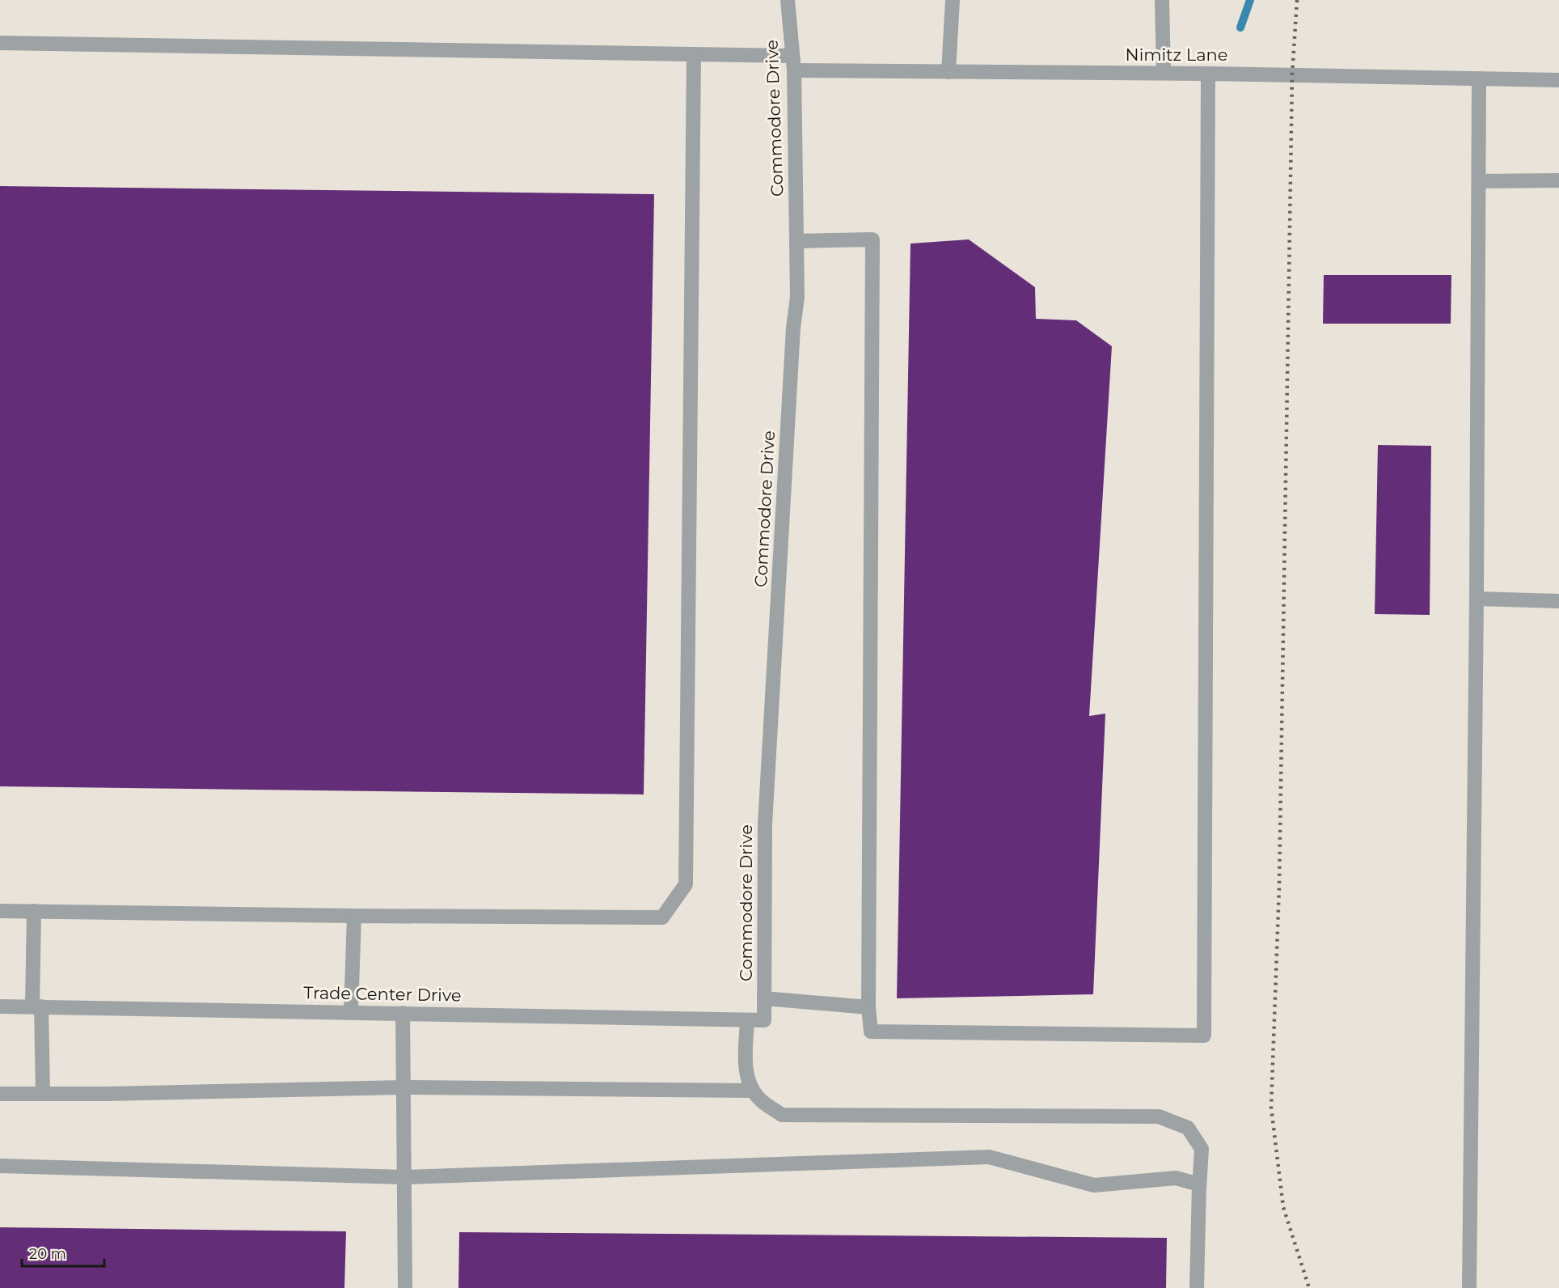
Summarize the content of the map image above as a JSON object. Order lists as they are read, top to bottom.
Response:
{
  "streets": {
    "street": ["Nimitz Lane", "Commodore Drive", "Trade Center Drive"]
  },
  "crossings": [
    ["Nimitz Lane", "Commodore Drive"],
    ["Commodore Drive", "Trade Center Drive"]
  ],
  "scale_bar": "20 m"
}
